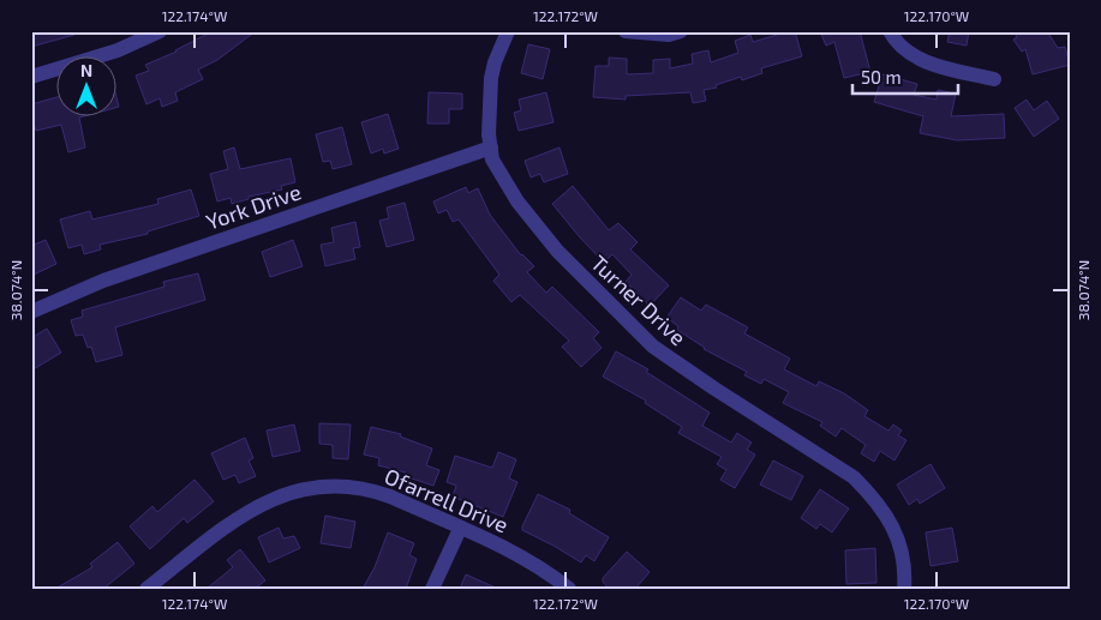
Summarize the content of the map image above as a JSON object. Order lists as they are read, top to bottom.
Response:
{
  "streets": {
    "street": ["York Drive", "Turner Drive", "Ofarrell Drive"]
  },
  "crossings": [
    ["York Drive", "Turner Drive"]
  ],
  "scale_bar": "50 m",
  "north": "top",
  "coordinates": [
    "122.174°W",
    "122.172°W",
    "122.170°W",
    "38.074°N"
  ]
}
